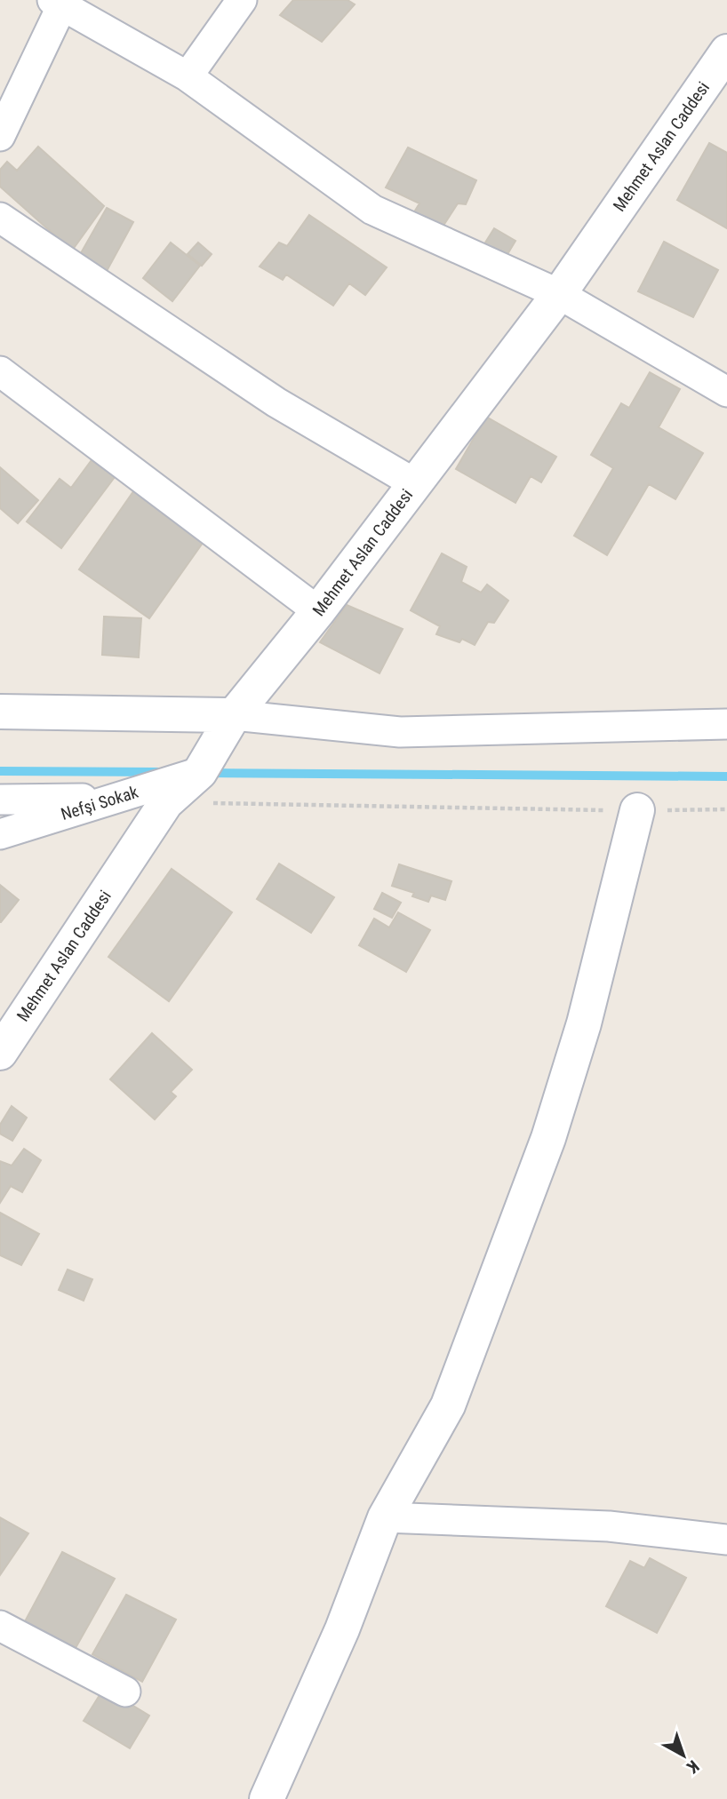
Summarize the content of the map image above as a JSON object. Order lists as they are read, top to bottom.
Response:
{
  "streets": {
    "street": ["Mehmet Aslan Caddesi", "Nefşi Sokak"]
  },
  "crossings": [
    ["Mehmet Aslan Caddesi", "Nefşi Sokak"]
  ],
  "north": "bottom right"
}
